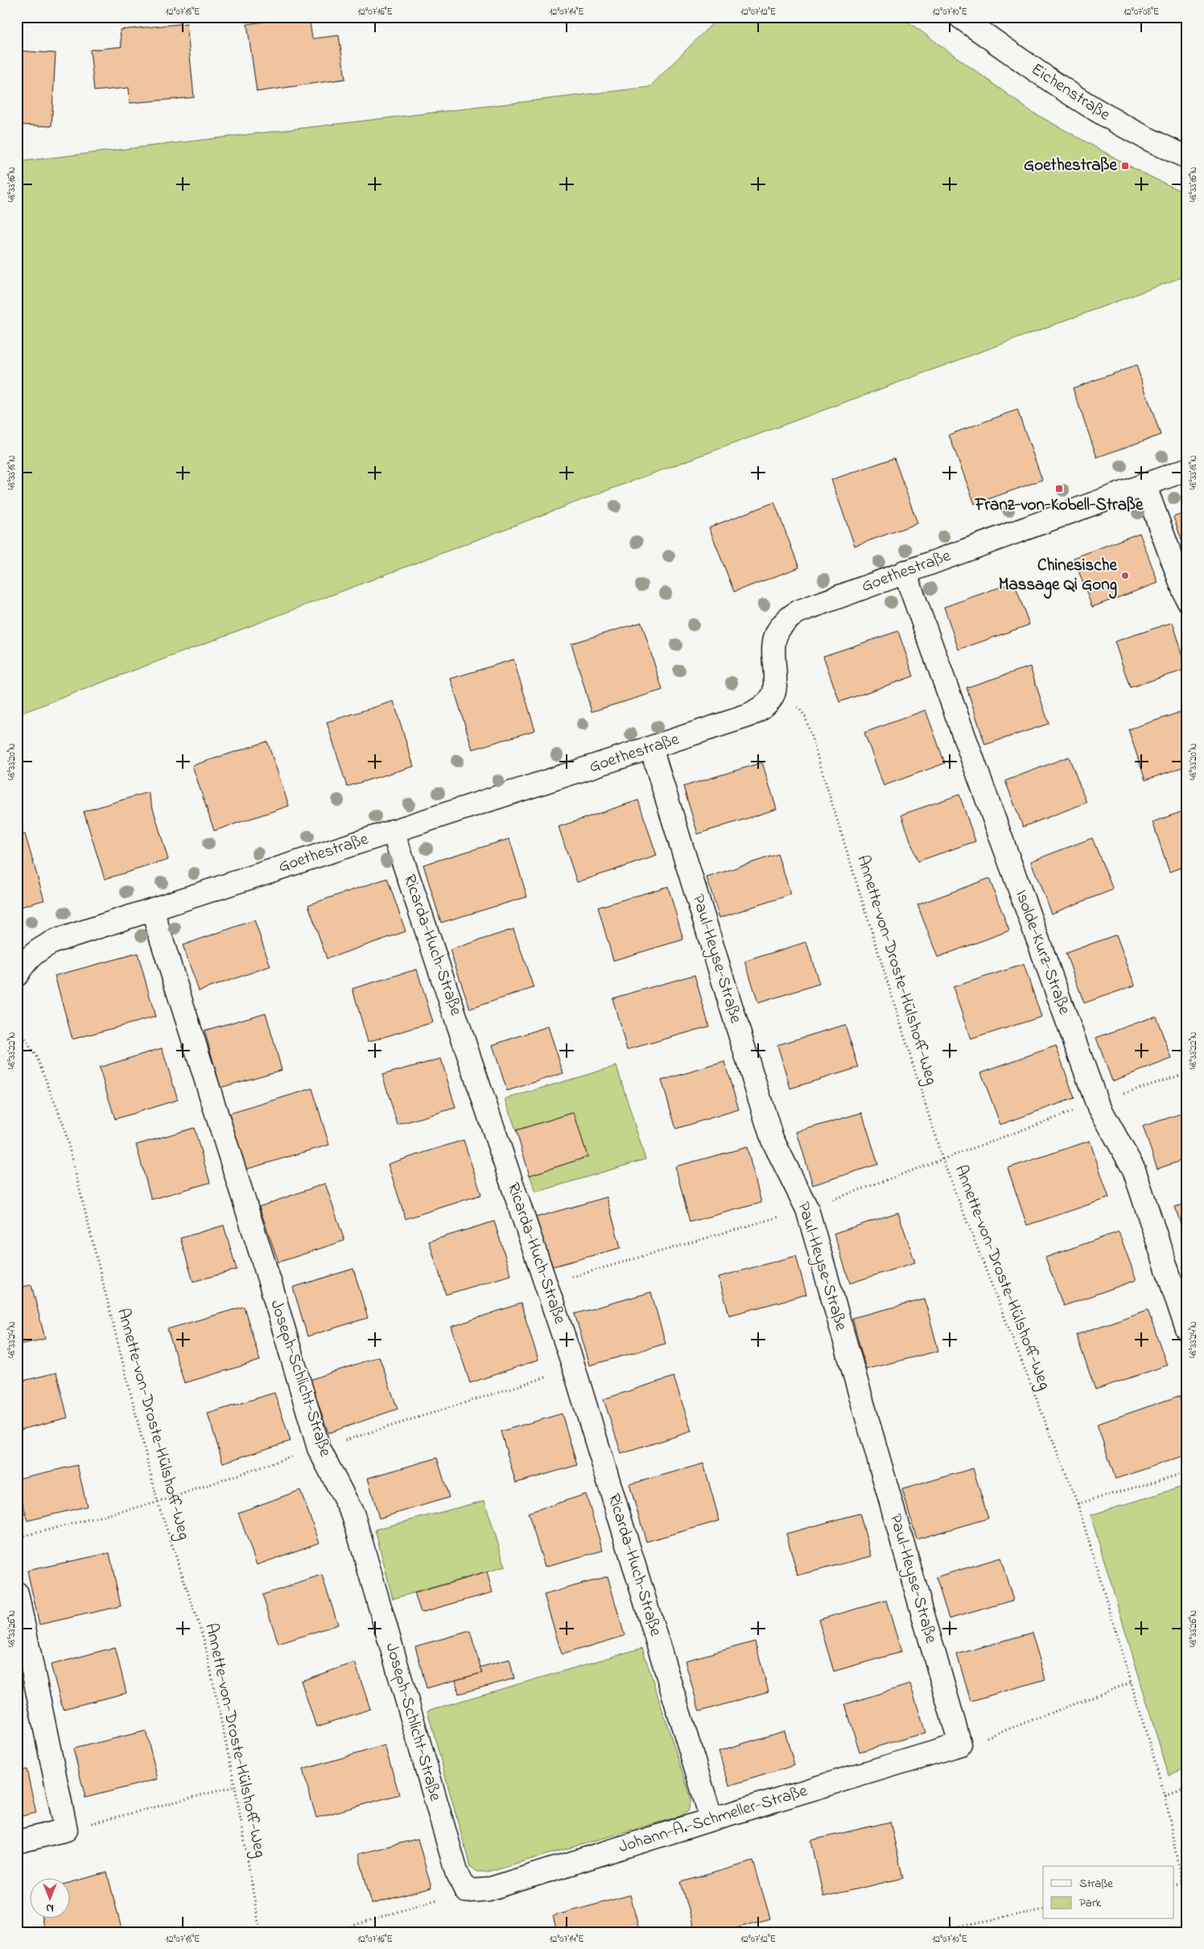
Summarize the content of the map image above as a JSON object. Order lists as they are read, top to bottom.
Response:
{
  "streets": {
    "street": [
      "Eichenstraße",
      "Goethestraße",
      "Ricarda-Huch-Straße",
      "Isolde-Kurz-Straße",
      "Paul-Heyse-Straße",
      "Joseph-Schlicht-Straße",
      "Johann-A.-Schmeller-Straße"
    ],
    "path": ["Annette-von-Droste-Hülshoff-Weg"]
  },
  "crossings": [
    ["Goethestraße", "Ricarda-Huch-Straße"],
    ["Goethestraße", "Isolde-Kurz-Straße"],
    ["Goethestraße", "Paul-Heyse-Straße"],
    ["Goethestraße", "Annette-von-Droste-Hülshoff-Weg"],
    ["Goethestraße", "Joseph-Schlicht-Straße"],
    ["Ricarda-Huch-Straße", "Johann-A.-Schmeller-Straße"],
    ["Paul-Heyse-Straße", "Johann-A.-Schmeller-Straße"],
    ["Joseph-Schlicht-Straße", "Johann-A.-Schmeller-Straße"]
  ],
  "places": {
    "transit": ["Goethestraße", "Franz-von-Kobell-Straße"],
    "other": ["Chinesische Massage Qi Gong"]
  },
  "legend": ["Straße", "Park"],
  "north": "bottom",
  "coordinates": [
    "12°07'18\"E",
    "12°07'16\"E",
    "12°07'14\"E",
    "12°07'12\"E",
    "12°07'10\"E",
    "12°07'08\"E",
    "48°33'16\"N",
    "48°33'18\"N",
    "48°33'20\"N",
    "48°33'22\"N",
    "48°33'24\"N",
    "48°33'26\"N"
  ]
}
